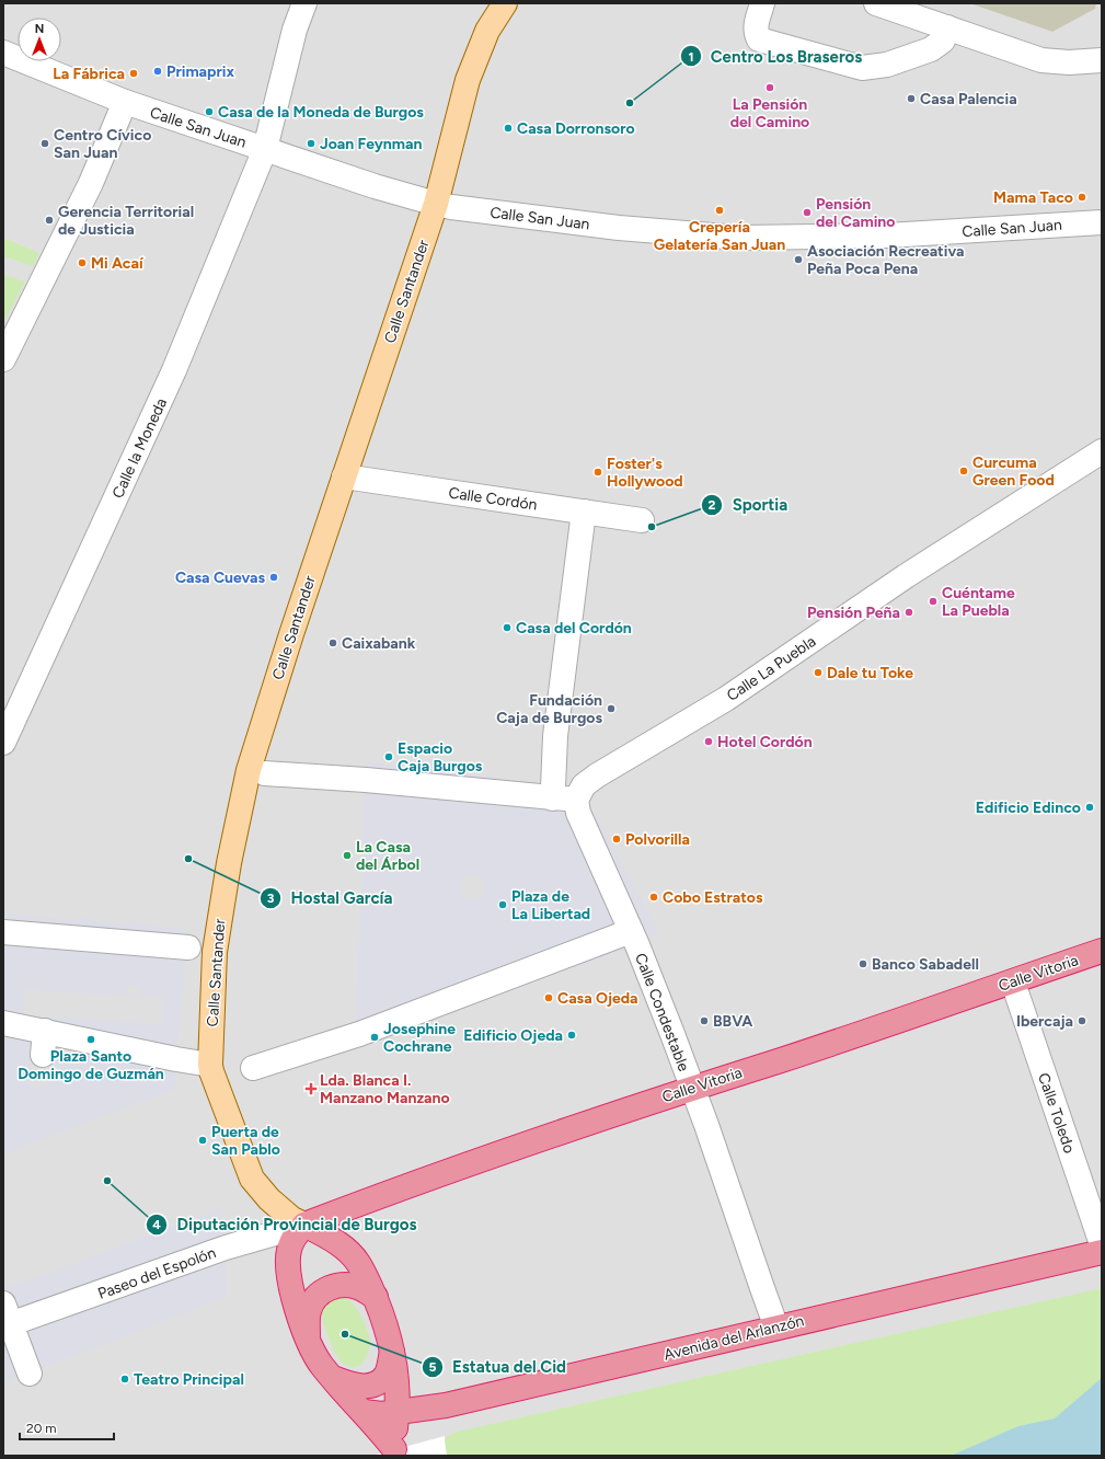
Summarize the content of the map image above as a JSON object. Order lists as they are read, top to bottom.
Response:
{
  "streets": {
    "highway": ["Calle Vitoria", "Avenida del Arlanzón"],
    "main road": ["Calle Santander"],
    "street": [
      "Calle San Juan",
      "Calle la Moneda",
      "Calle Cordón",
      "Calle La Puebla",
      "Calle Condestable",
      "Calle Toledo",
      "Paseo del Espolón"
    ]
  },
  "crossings": [
    ["Calle San Juan", "Calle Santander"],
    ["Calle San Juan", "Calle la Moneda"],
    ["Calle Santander", "Calle Cordón"],
    ["Calle Santander", "Calle Vitoria"],
    ["Calle Santander", "Paseo del Espolón"],
    ["Calle Cordón", "Calle Condestable"],
    ["Calle La Puebla", "Calle Condestable"],
    ["Calle Vitoria", "Calle Condestable"],
    ["Calle Vitoria", "Calle Toledo"],
    ["Calle Vitoria", "Paseo del Espolón"],
    ["Calle Condestable", "Avenida del Arlanzón"]
  ],
  "places": {
    "other": [
      "Primaprix",
      "La Fábrica",
      "La Pensión del Camino",
      "Casa Palencia",
      "Centro Los Braseros",
      "Casa de la Moneda de Burgos",
      "Casa Dorronsoro",
      "Centro Cívico San Juan",
      "Joan Feynman",
      "Mama Taco",
      "Crepería Gelatería San Juan",
      "Pensión del Camino",
      "Gerencia Territorial de Justicia",
      "Asociación Recreativa Peña Poca Pena",
      "Mi Acaí",
      "Curcuma Green Food",
      "Foster's Hollywood",
      "Sportia",
      "Casa Cuevas",
      "Cuéntame La Puebla",
      "Pensión Peña",
      "Casa del Cordón",
      "Caixabank",
      "Dale tu Toke",
      "Fundación Caja de Burgos",
      "Hotel Cordón",
      "Espacio Caja Burgos",
      "Edificio Edinco",
      "Polvorilla",
      "La Casa del Árbol",
      "Hostal García",
      "Cobo Estratos",
      "Plaza de La Libertad",
      "Banco Sabadell",
      "Casa Ojeda",
      "BBVA",
      "Ibercaja",
      "Edificio Ojeda",
      "Josephine Cochrane",
      "Plaza Santo Domingo de Guzmán",
      "Puerta de San Pablo",
      "Diputación Provincial de Burgos",
      "Estatua del Cid",
      "Teatro Principal"
    ],
    "health": ["Lda. Blanca I. Manzano Manzano"]
  },
  "scale_bar": "20 m",
  "north": "top"
}
